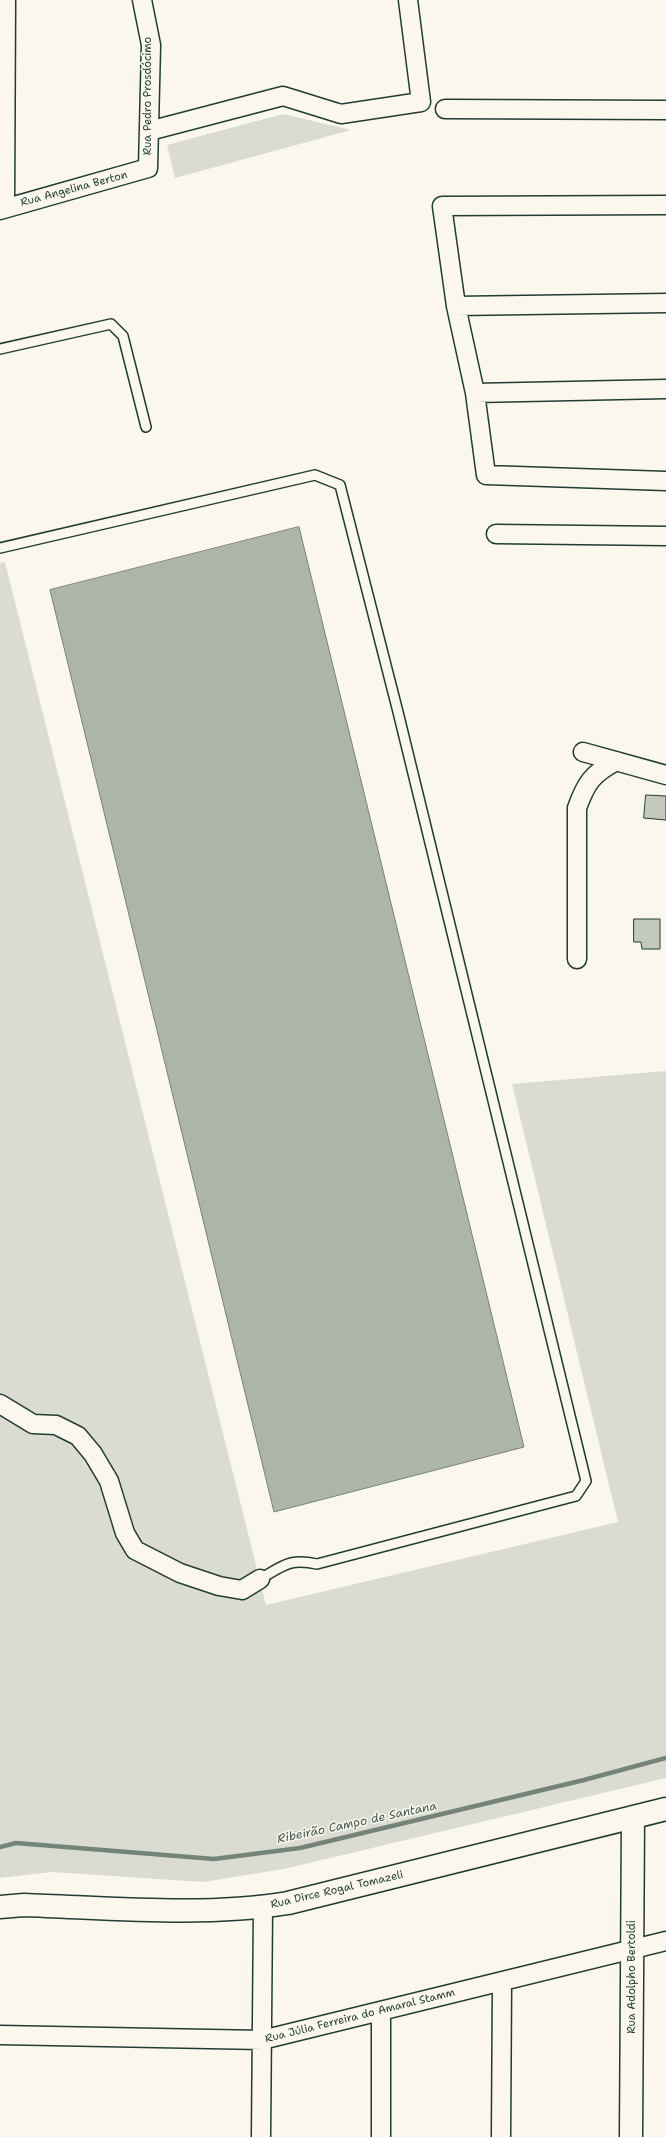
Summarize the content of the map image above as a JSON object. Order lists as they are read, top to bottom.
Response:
{
  "streets": {
    "street": [
      "Rua Pedro Prosdócimo",
      "Rua Angelina Berton",
      "Rua Dirce Rogal Tomazeli",
      "Rua Adolpho Bertoldi",
      "Rua Júlia Ferreira do Amaral Stamm"
    ]
  },
  "crossings": [
    ["Rua Pedro Prosdócimo", "Rua Angelina Berton"],
    ["Rua Dirce Rogal Tomazeli", "Rua Adolpho Bertoldi"],
    ["Rua Adolpho Bertoldi", "Rua Júlia Ferreira do Amaral Stamm"]
  ],
  "water": ["Ribeirão Campo de Santana"]
}
